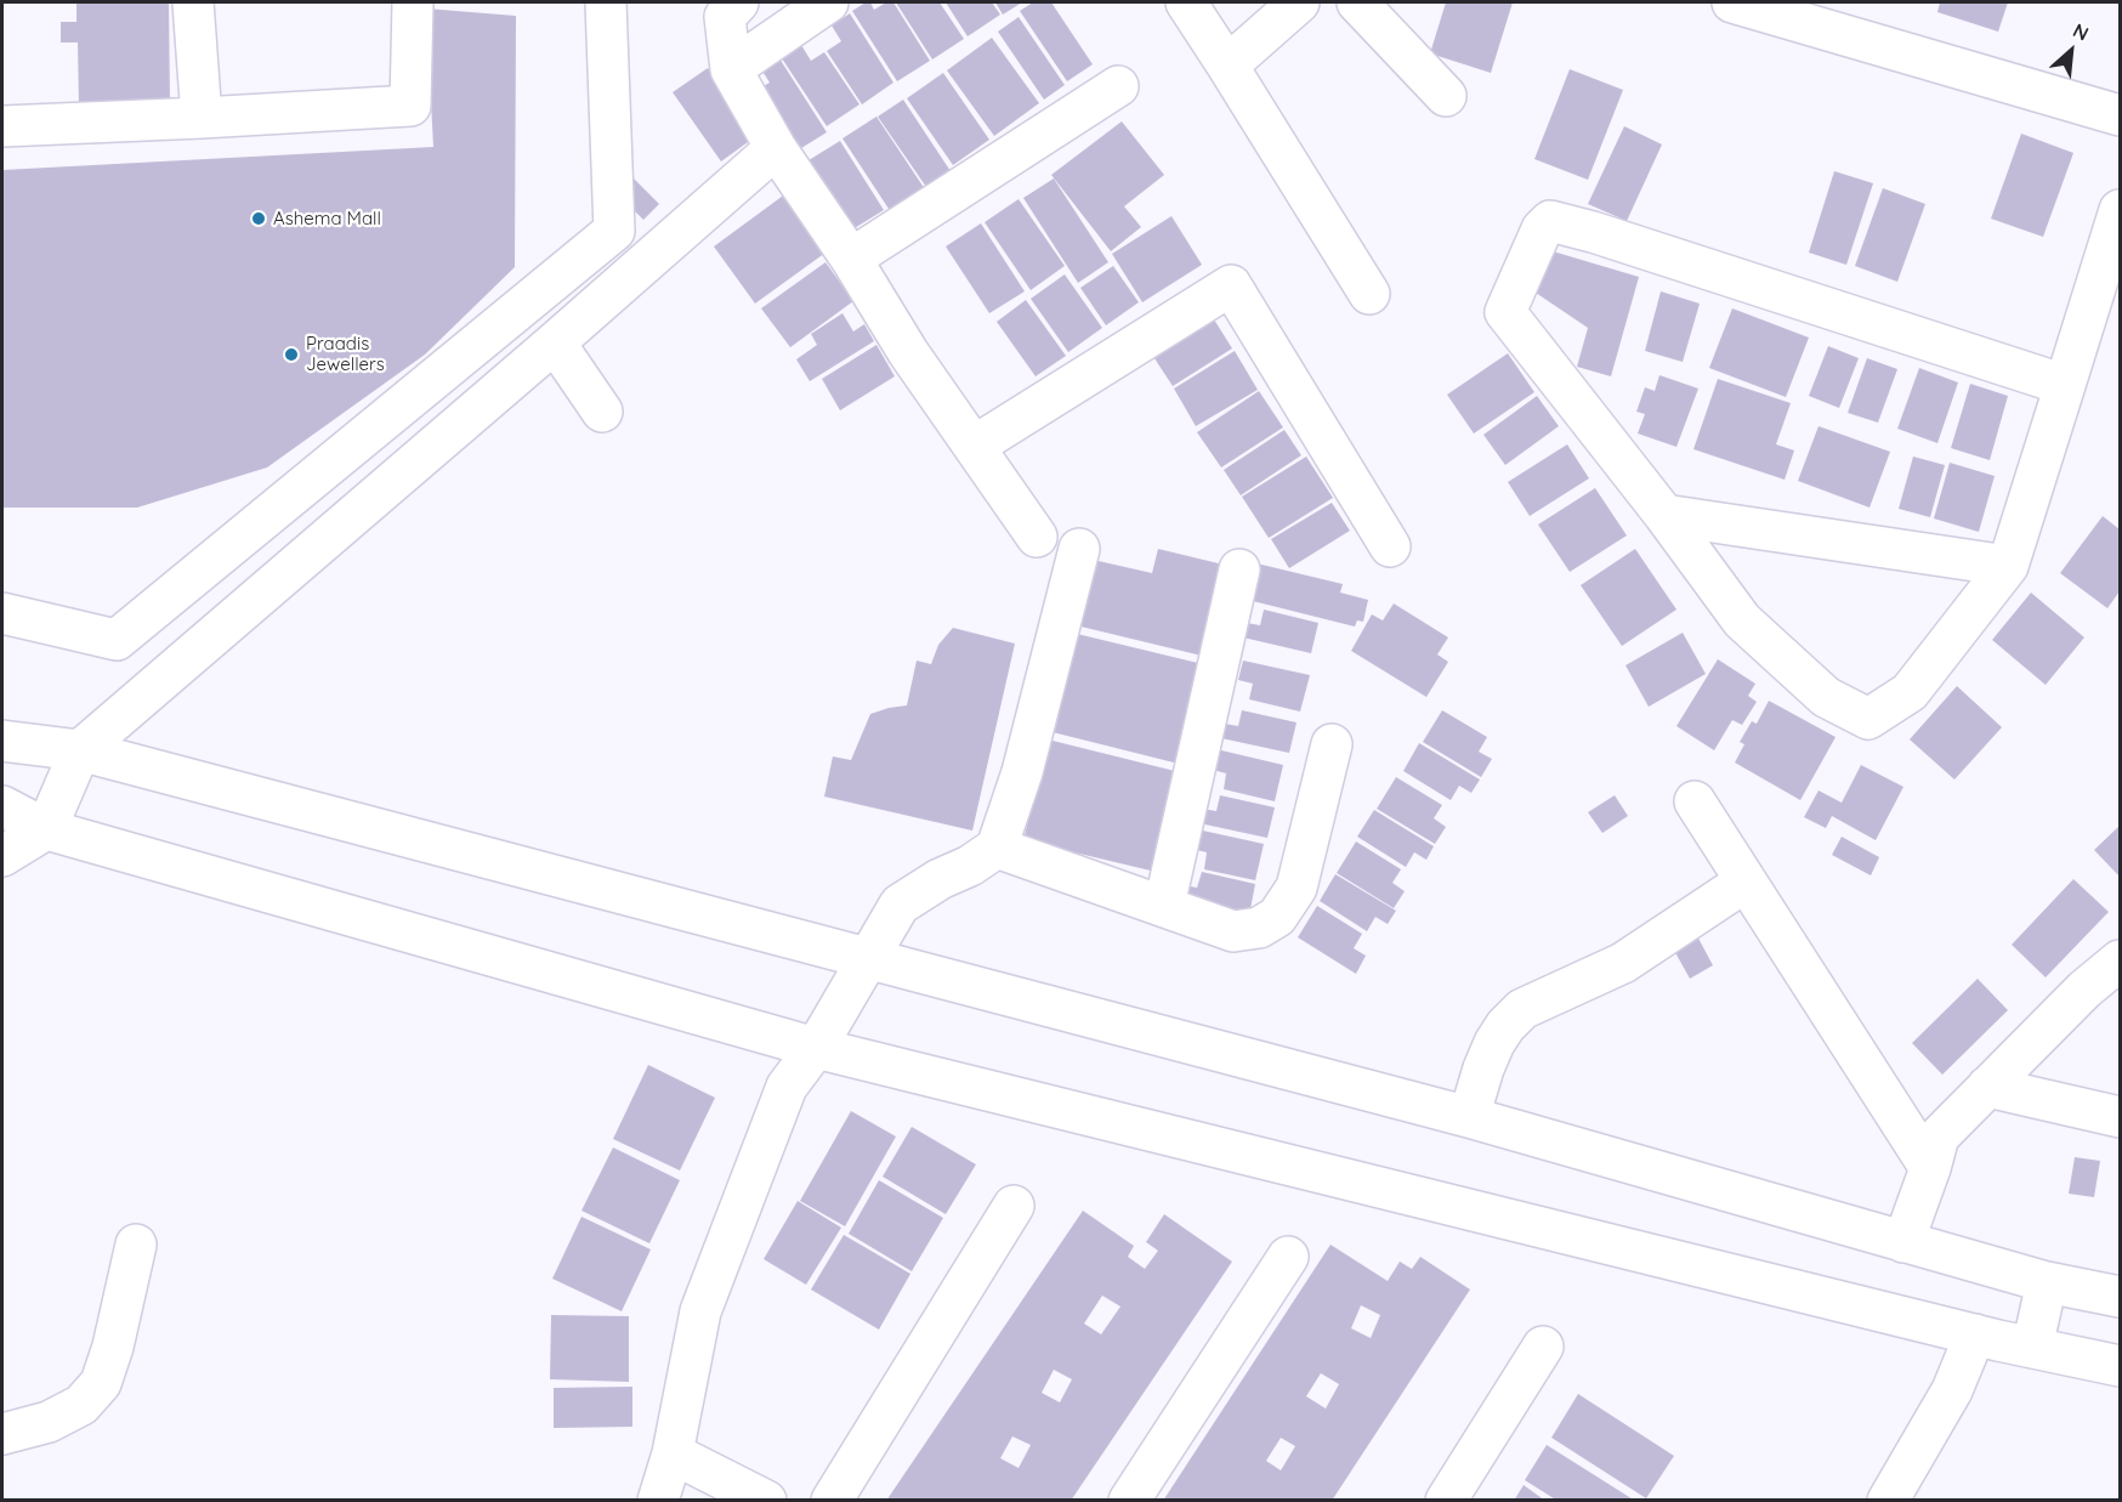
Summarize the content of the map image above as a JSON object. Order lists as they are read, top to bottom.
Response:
{
  "places": ["Ashema Mall", "Praadis Jewellers"],
  "north": "top right"
}
